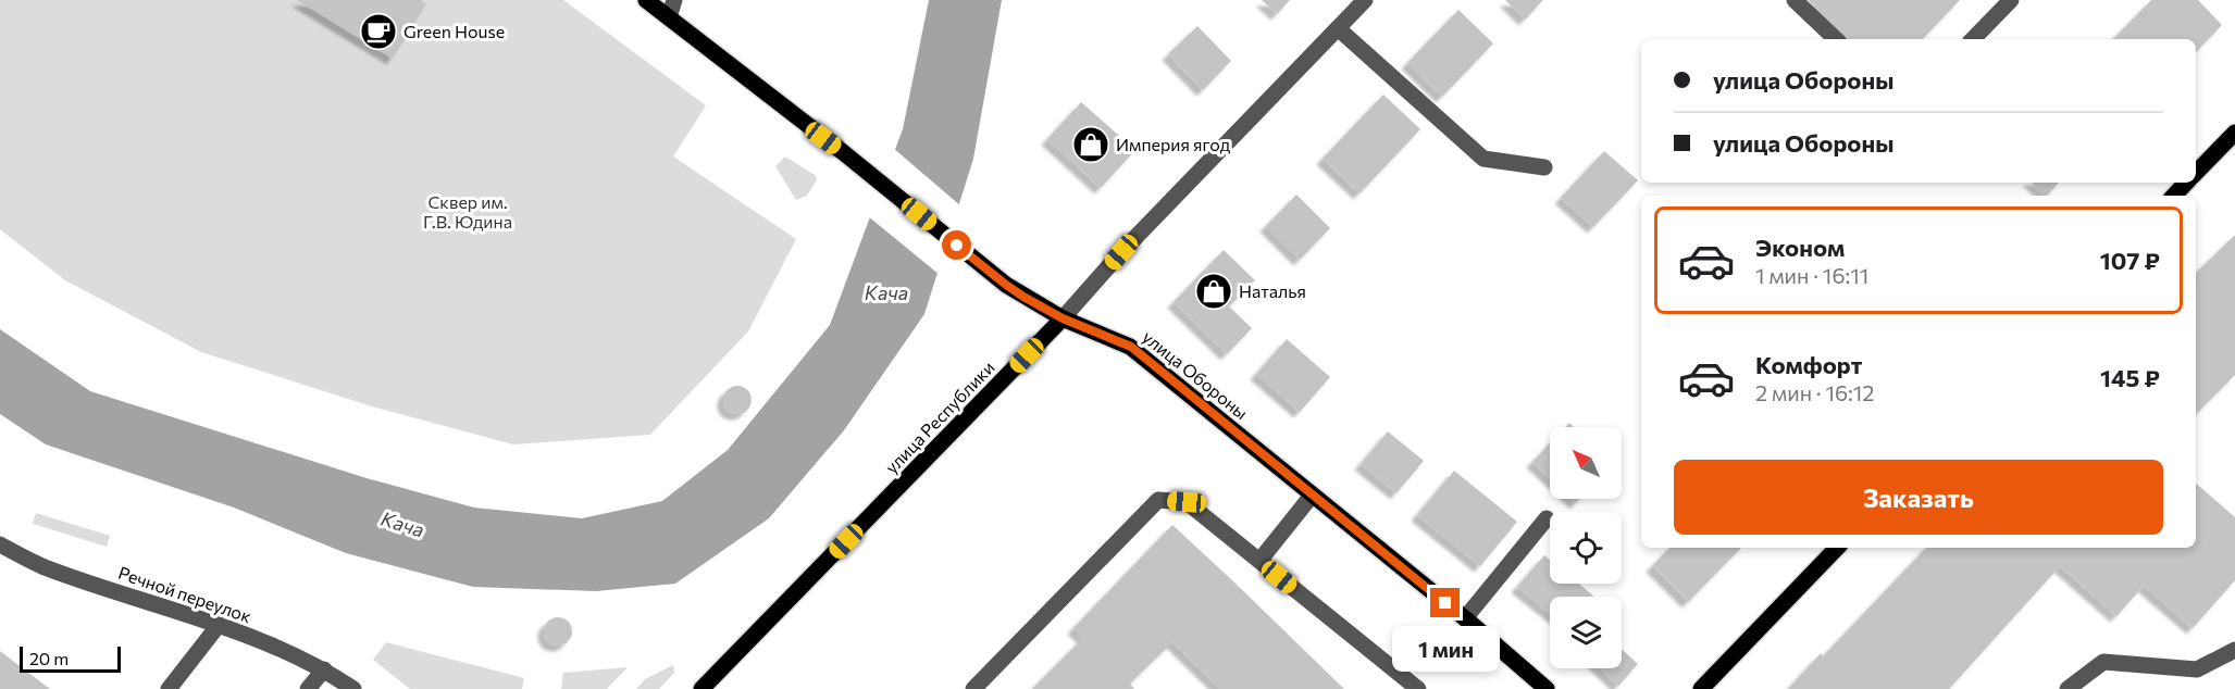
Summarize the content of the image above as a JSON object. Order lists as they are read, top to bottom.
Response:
{
  "streets": {
    "main road": ["улица Обороны", "улица Республики"],
    "street": ["Речной переулок"]
  },
  "crossings": [
    ["улица Обороны", "улица Республики"]
  ],
  "water": ["Кача"],
  "parks": ["Сквер им. Г.В. Юдина"],
  "places": {
    "cafe": ["Green House"],
    "shop": ["Империя ягод", "Наталья"]
  },
  "scale_bar": "20 m",
  "north": "top left",
  "page": {
    "banner": ["улица Обороны", "улица Обороны"],
    "list": [
      {
        "name": "Эконом",
        "note": "1 мин · 16:11",
        "value": "107 ₽"
      },
      {
        "name": "Комфорт",
        "note": "2 мин · 16:12",
        "value": "145 ₽"
      }
    ],
    "buttons": "Заказать",
    "bubble": "1 мин",
    "scale": "20 m"
  }
}
